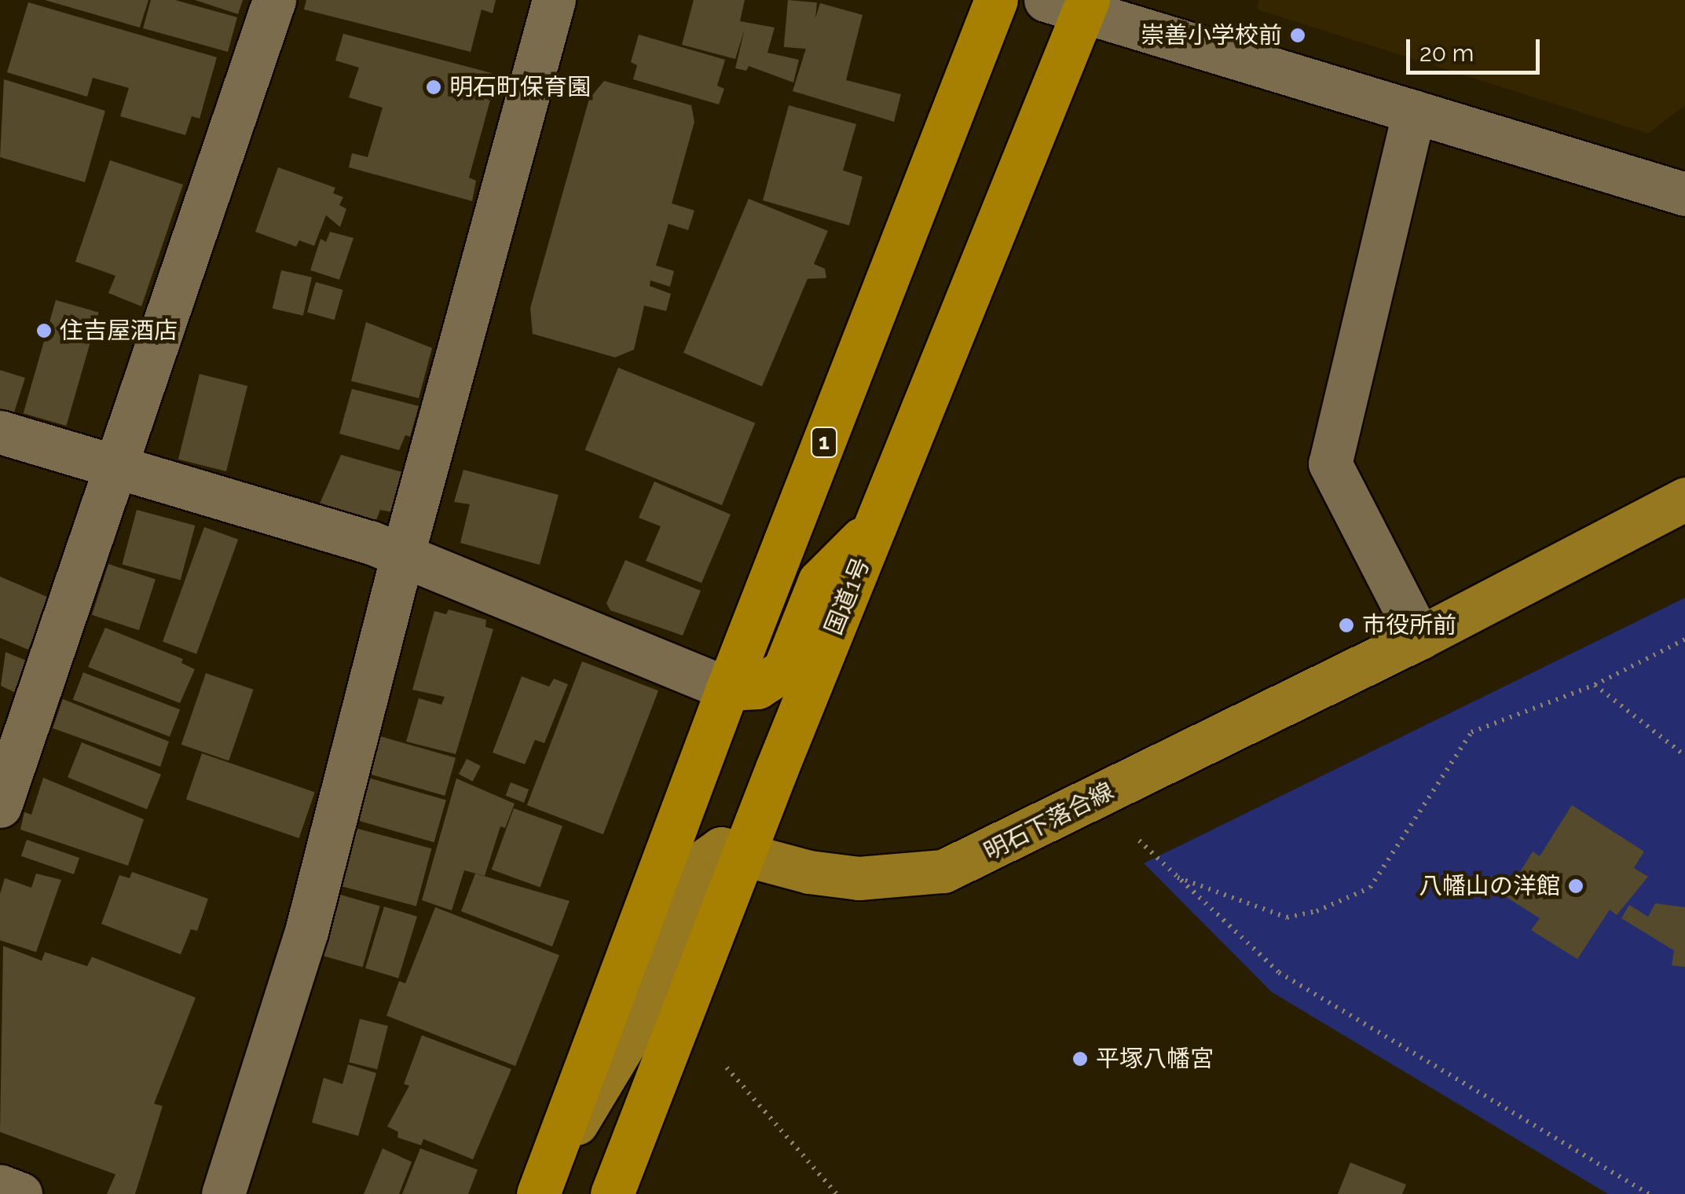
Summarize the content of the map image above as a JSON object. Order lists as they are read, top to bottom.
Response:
{
  "streets": {
    "highway": ["1", "国道1号"],
    "main road": ["明石下落合線"]
  },
  "crossings": [
    ["1", "明石下落合線"],
    ["国道1号", "明石下落合線"]
  ],
  "places": [
    "崇善小学校前",
    "明石町保育園",
    "住吉屋酒店",
    "市役所前",
    "八幡山の洋館",
    "平塚八幡宮"
  ],
  "scale_bar": "20 m"
}
